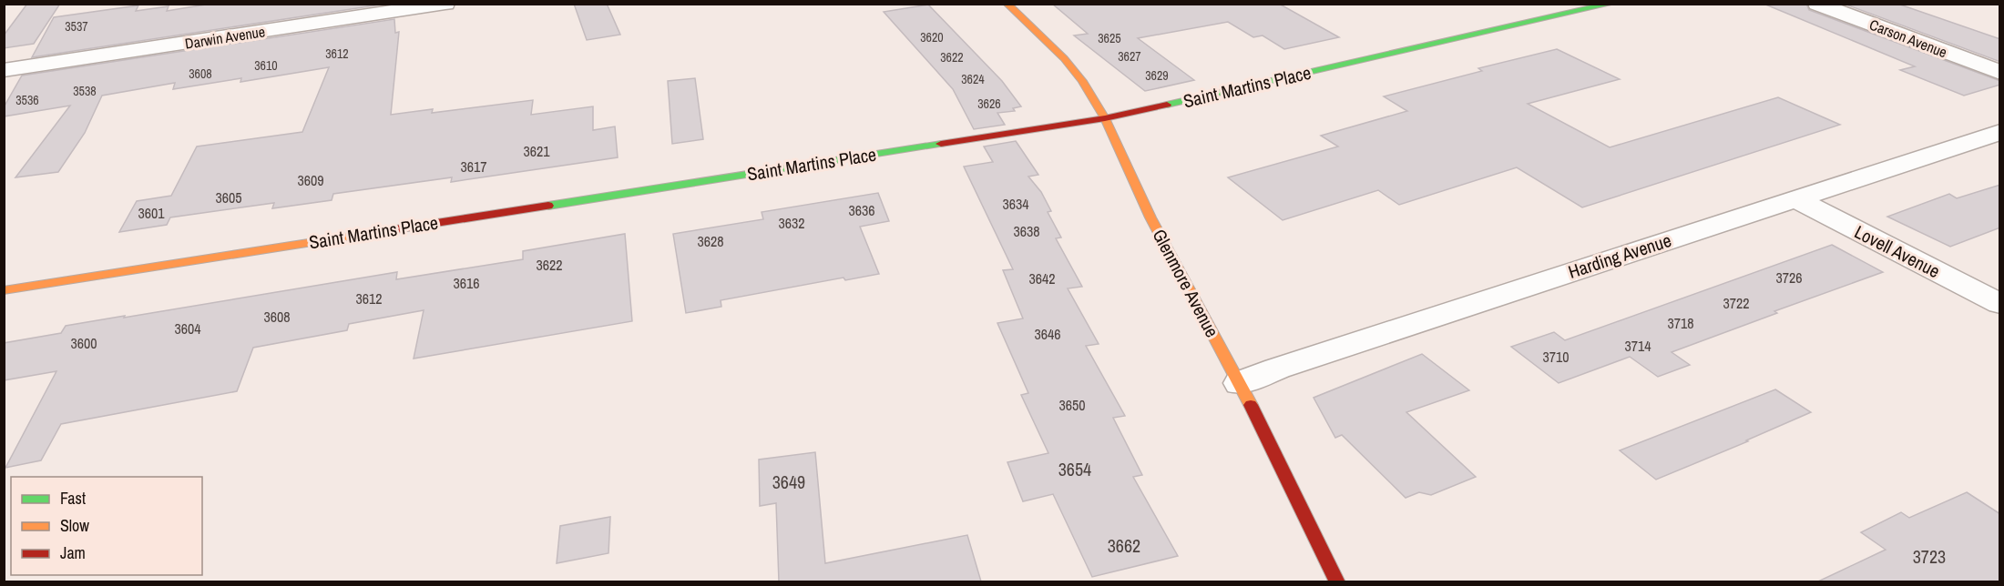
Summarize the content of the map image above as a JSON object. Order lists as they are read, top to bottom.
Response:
{
  "streets": {
    "street": [
      "Darwin Avenue",
      "Carson Avenue",
      "Saint Martins Place",
      "Lovell Avenue",
      "Harding Avenue",
      "Glenmore Avenue"
    ]
  },
  "crossings": [
    ["Saint Martins Place", "Glenmore Avenue"],
    ["Lovell Avenue", "Harding Avenue"],
    ["Harding Avenue", "Glenmore Avenue"]
  ],
  "house_numbers": [
    "3537",
    "3620",
    "3625",
    "3612",
    "3627",
    "3622",
    "3610",
    "3608",
    "3629",
    "3624",
    "3538",
    "3536",
    "3626",
    "3621",
    "3617",
    "3609",
    "3605",
    "3634",
    "3636",
    "3601",
    "3632",
    "3638",
    "3628",
    "3622",
    "3726",
    "3642",
    "3616",
    "3612",
    "3722",
    "3608",
    "3718",
    "3604",
    "3646",
    "3600",
    "3714",
    "3710",
    "3650",
    "3654",
    "3649",
    "3662",
    "3723"
  ],
  "legend": ["Fast", "Slow", "Jam"]
}
